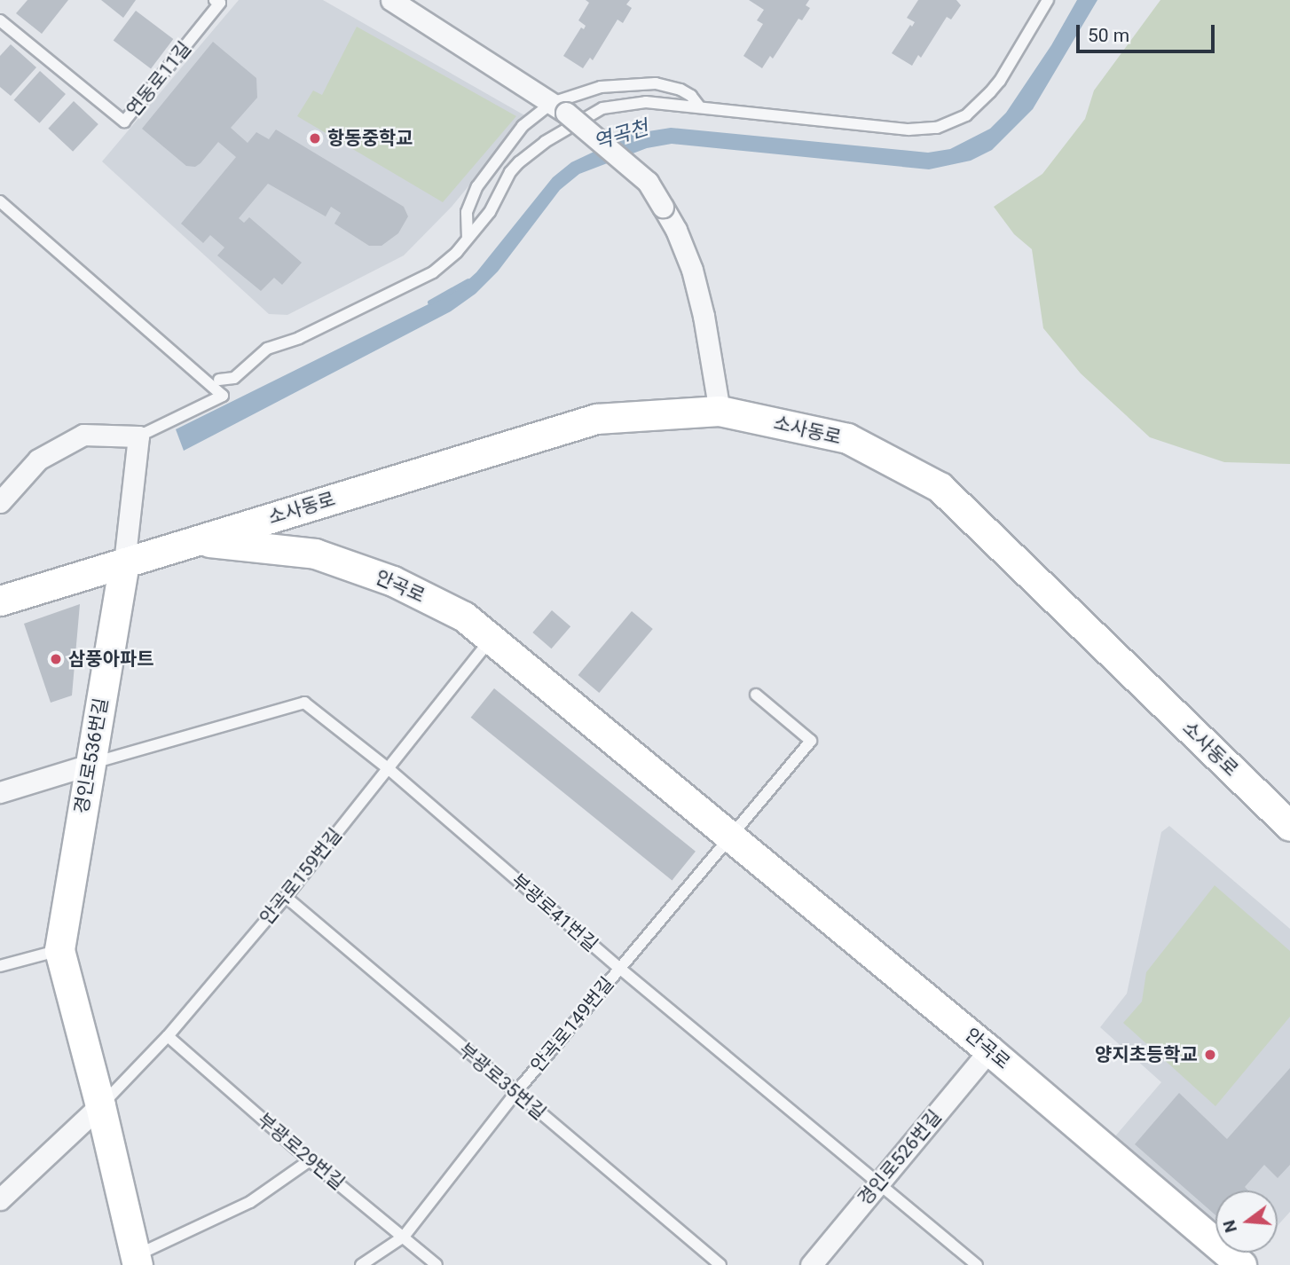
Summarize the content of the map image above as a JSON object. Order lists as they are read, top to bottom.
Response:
{
  "streets": {
    "street": [
      "소사동로",
      "안곡로",
      "경인로536번길",
      "경인로526번길"
    ],
    "lane": [
      "연동로11길",
      "안곡로159번길",
      "부광로41번길",
      "안곡로149번길",
      "부광로35번길",
      "부광로29번길"
    ]
  },
  "crossings": [
    ["소사동로", "안곡로"],
    ["안곡로", "경인로536번길"],
    ["안곡로", "안곡로159번길"],
    ["안곡로", "안곡로149번길"],
    ["안곡로", "경인로526번길"],
    ["경인로536번길", "안곡로159번길"],
    ["경인로536번길", "부광로41번길"],
    ["경인로536번길", "부광로29번길"],
    ["안곡로159번길", "부광로41번길"],
    ["안곡로159번길", "부광로35번길"],
    ["안곡로159번길", "부광로29번길"],
    ["부광로41번길", "안곡로149번길"],
    ["부광로41번길", "경인로526번길"],
    ["안곡로149번길", "부광로35번길"],
    ["안곡로149번길", "부광로29번길"]
  ],
  "water": ["역곡천"],
  "places": ["항동중학교", "삼풍아파트", "양지초등학교"],
  "scale_bar": "50 m",
  "north": "left"
}
